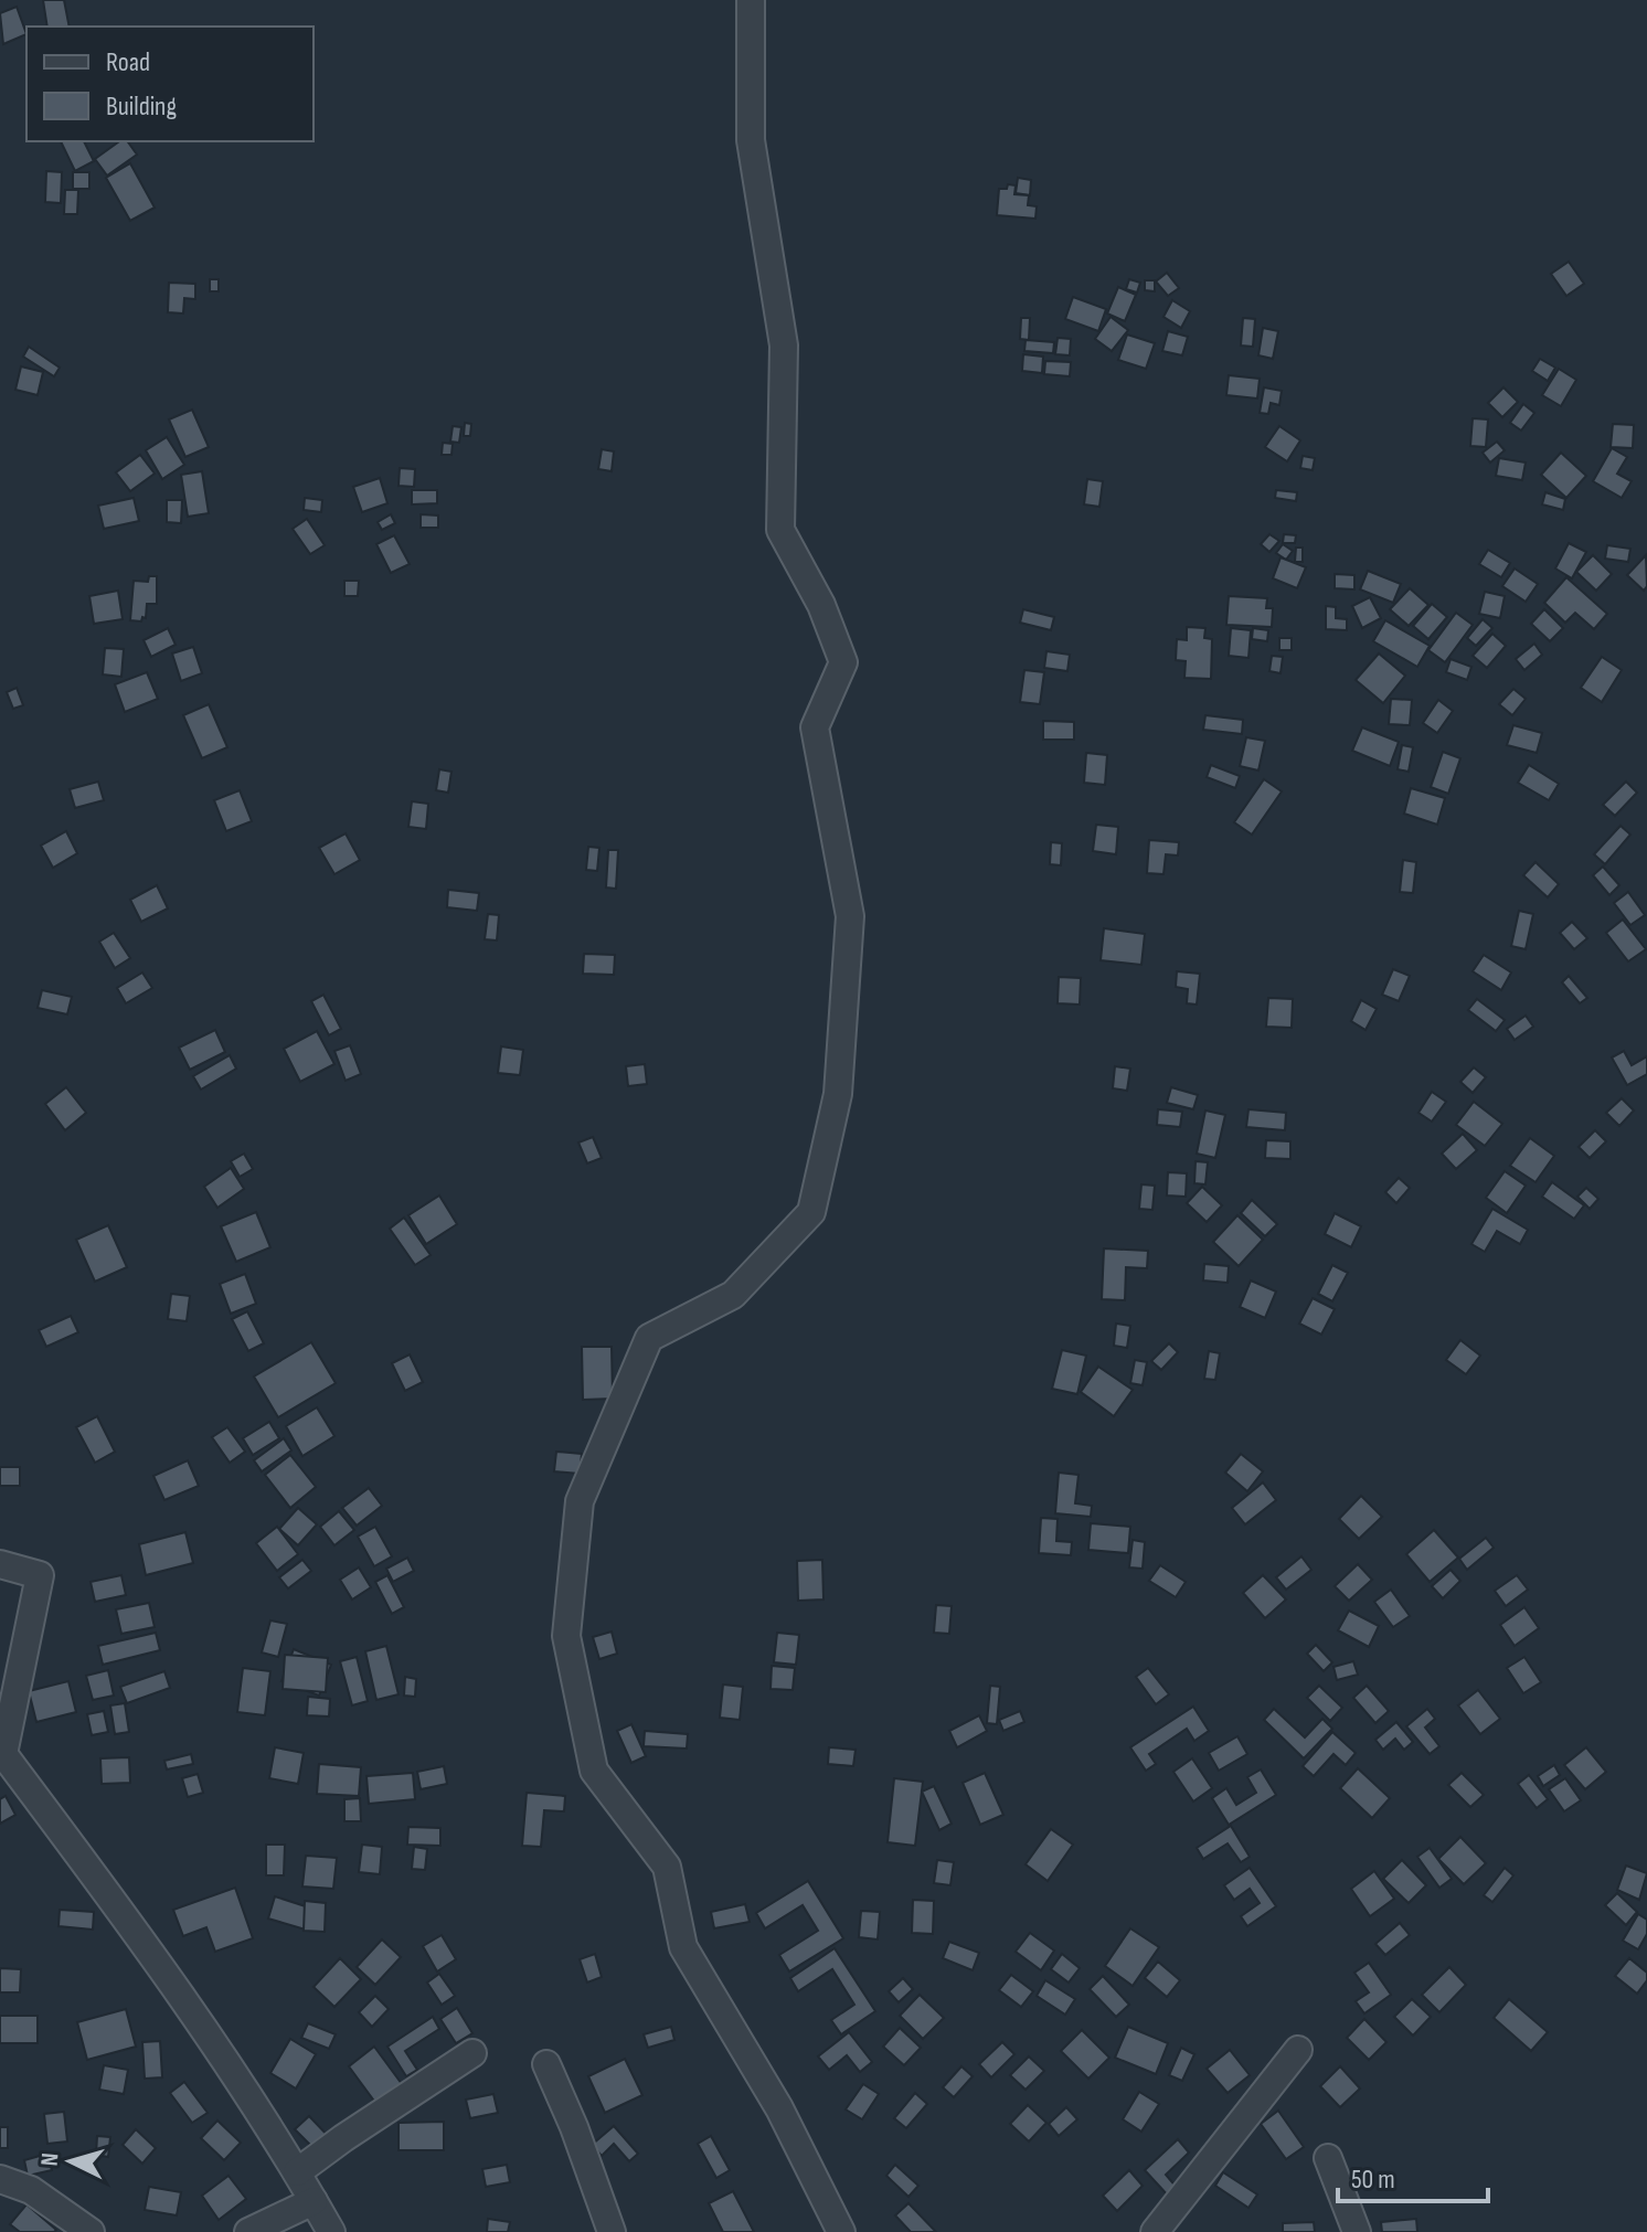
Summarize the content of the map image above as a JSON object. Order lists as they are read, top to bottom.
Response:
{
  "legend": ["Road", "Building"],
  "scale_bar": "50 m",
  "north": "left"
}
